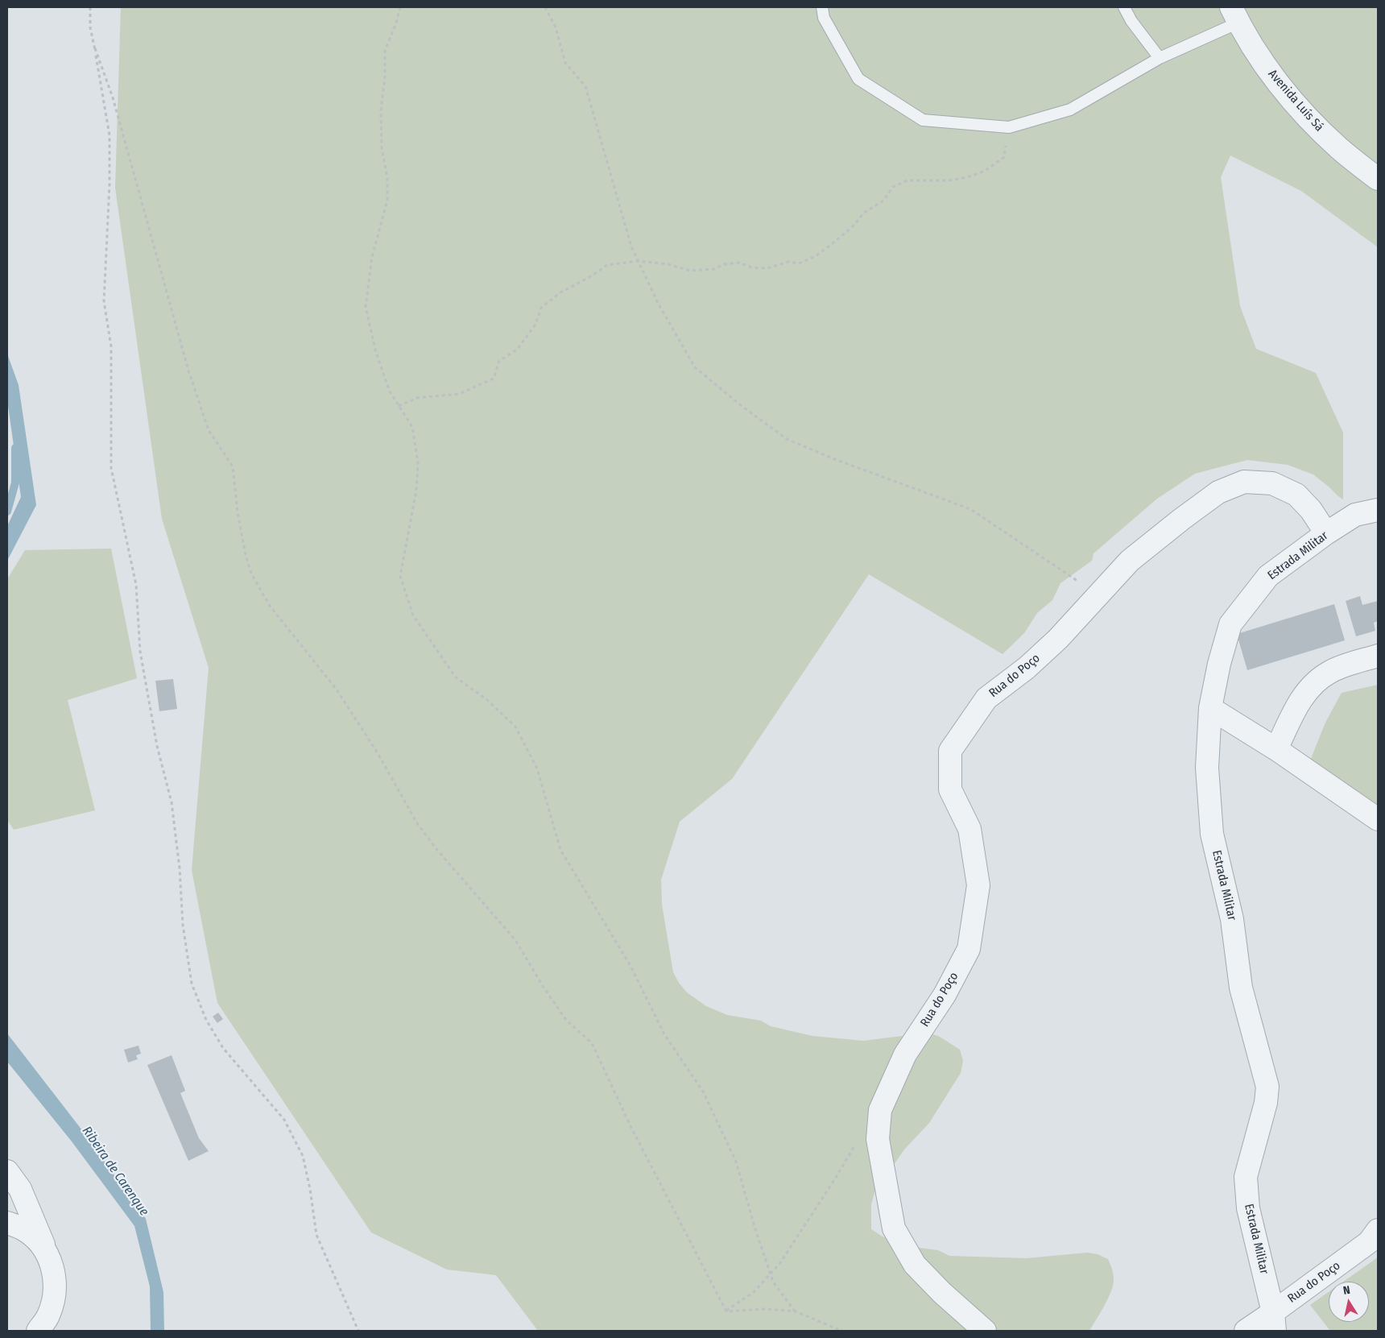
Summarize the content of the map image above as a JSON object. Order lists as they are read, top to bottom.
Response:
{
  "streets": {
    "street": ["Avenida Luís Sá", "Estrada Militar", "Rua do Poço"]
  },
  "crossings": [
    ["Estrada Militar", "Rua do Poço"]
  ],
  "water": ["Ribeira de Carenque"],
  "north": "top"
}
